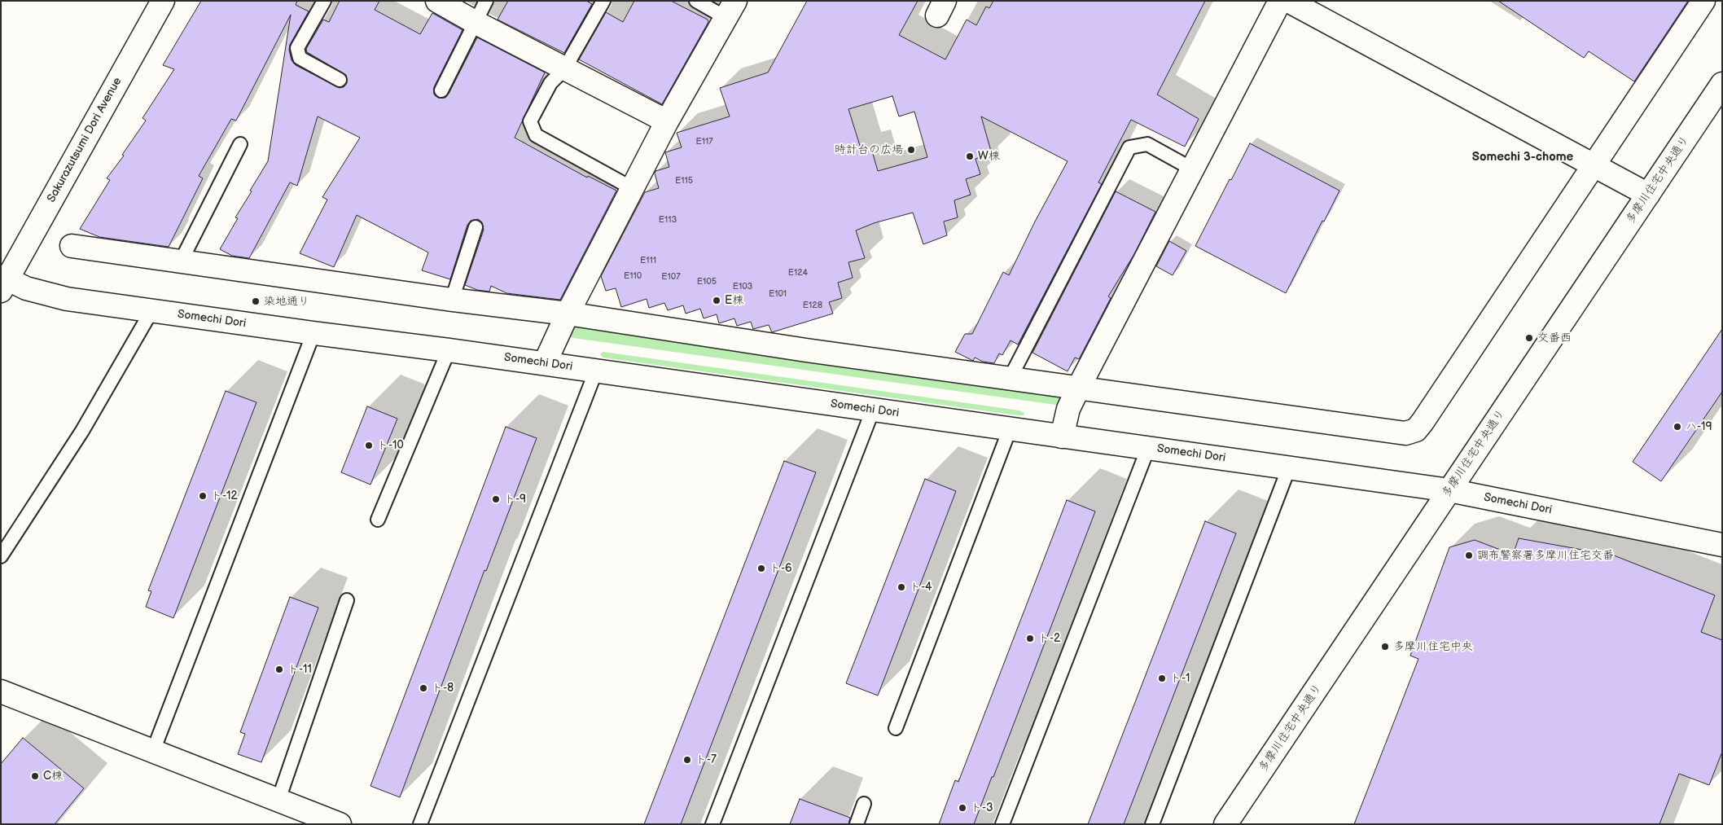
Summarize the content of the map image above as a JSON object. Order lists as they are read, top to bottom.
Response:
{
  "streets": {
    "street": ["Sakurazutsumi Dori Avenue", "多摩川住宅中央通り", "Somechi Dori"]
  },
  "crossings": [
    ["Sakurazutsumi Dori Avenue", "Somechi Dori"],
    ["多摩川住宅中央通り", "Somechi Dori"]
  ],
  "districts": ["Somechi 3-chome"],
  "places": [
    "時計台の広場",
    "W棟",
    "E棟",
    "染地通り",
    "交番西",
    "ハ-19",
    "ト-10",
    "ト-12",
    "ト-9",
    "調布警察署多摩川住宅交番",
    "ト-6",
    "ト-4",
    "ト-2",
    "多摩川住宅中央",
    "ト-11",
    "ト-1",
    "ト-8",
    "ト-7",
    "C棟",
    "ト-3"
  ],
  "house_numbers": [
    "E117",
    "E115",
    "E113",
    "E111",
    "E124",
    "E110",
    "E107",
    "E105",
    "E103",
    "E101",
    "E128"
  ]
}
